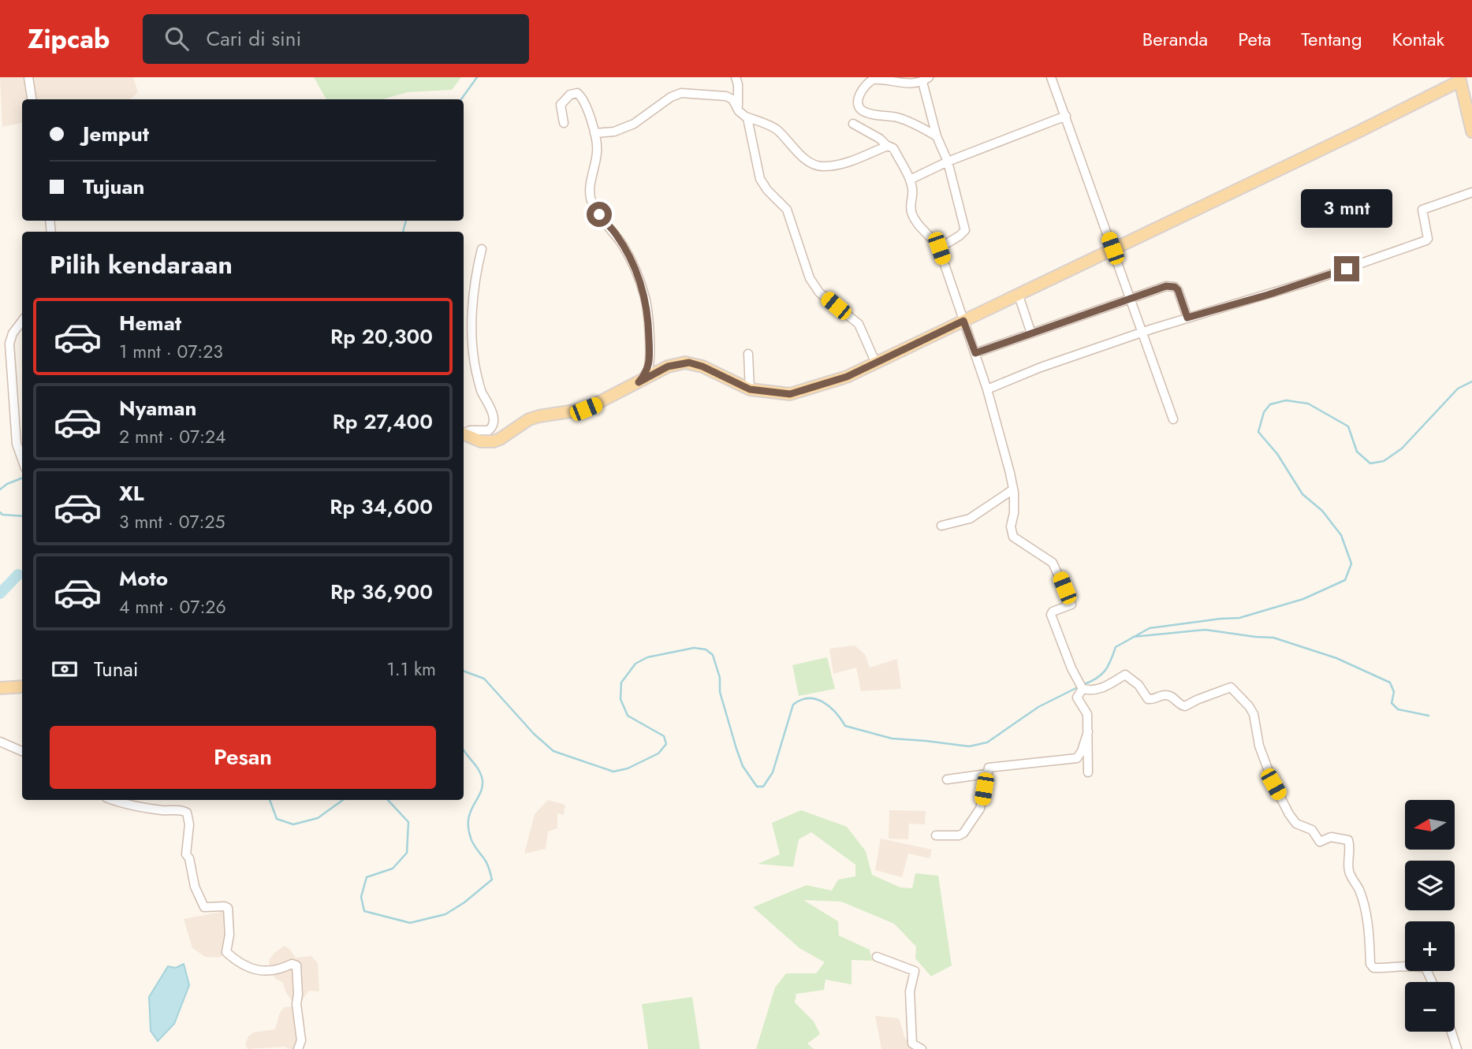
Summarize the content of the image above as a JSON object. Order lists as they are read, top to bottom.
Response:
{
  "north": "left",
  "page": {
    "header": "Zipcab",
    "search": "Cari di sini",
    "nav": [
      "Beranda",
      "Peta",
      "Tentang",
      "Kontak"
    ],
    "banner": ["Jemput", "Tujuan"],
    "bubble": "3 mnt",
    "heading": "Pilih kendaraan",
    "list": [
      {
        "name": "Hemat",
        "note": "1 mnt · 07:23",
        "value": "Rp 20,300"
      },
      {
        "name": "Nyaman",
        "note": "2 mnt · 07:24",
        "value": "Rp 27,400"
      },
      {
        "name": "XL",
        "note": "3 mnt · 07:25",
        "value": "Rp 34,600"
      },
      {
        "name": "Moto",
        "note": "4 mnt · 07:26",
        "value": "Rp 36,900"
      }
    ],
    "pay": ["Tunai", "1.1 km"],
    "buttons": "Pesan",
    "map_buttons": ["+", "−"]
  }
}
